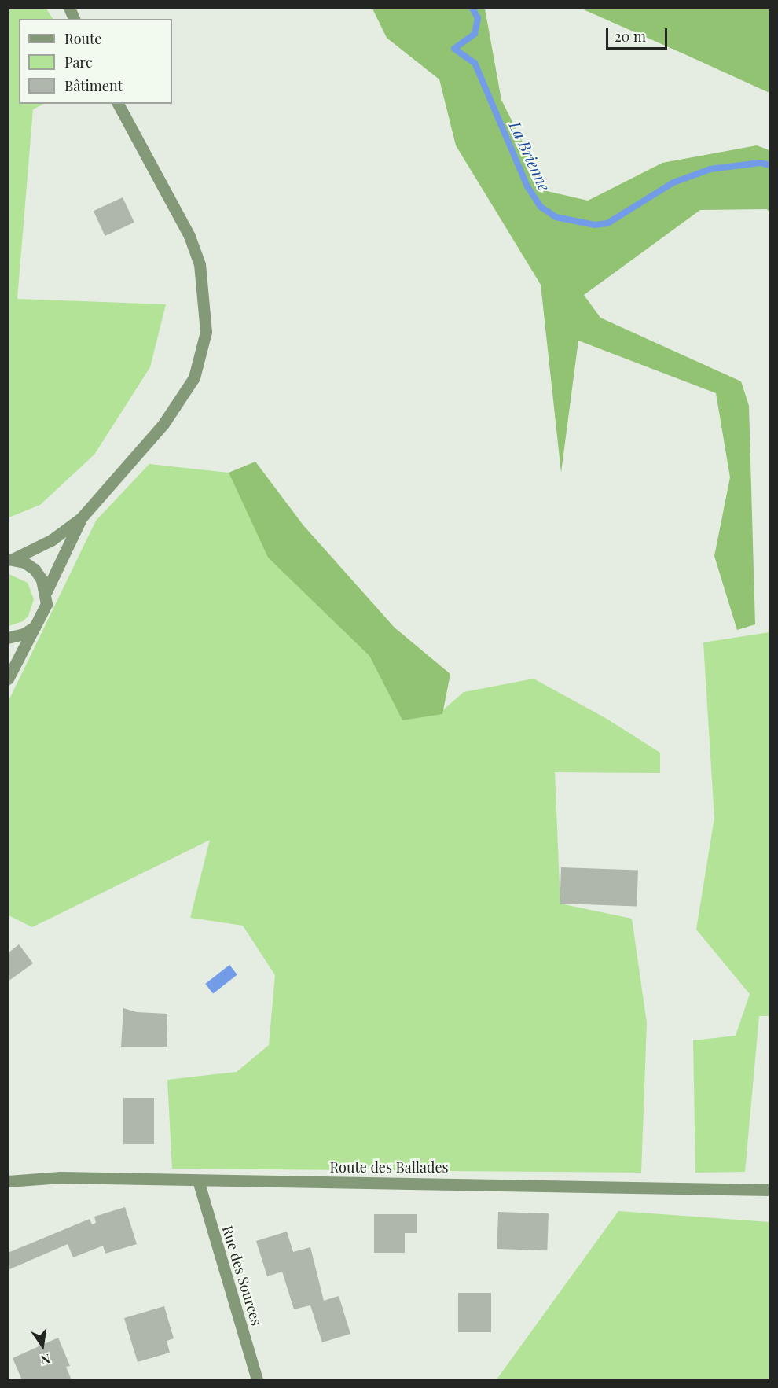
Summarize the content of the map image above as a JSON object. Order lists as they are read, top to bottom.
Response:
{
  "streets": {
    "street": ["Route des Ballades", "Rue des Sources"]
  },
  "crossings": [
    ["Route des Ballades", "Rue des Sources"]
  ],
  "water": ["La Brienne"],
  "legend": ["Route", "Parc", "Bâtiment"],
  "scale_bar": "20 m",
  "north": "bottom"
}
